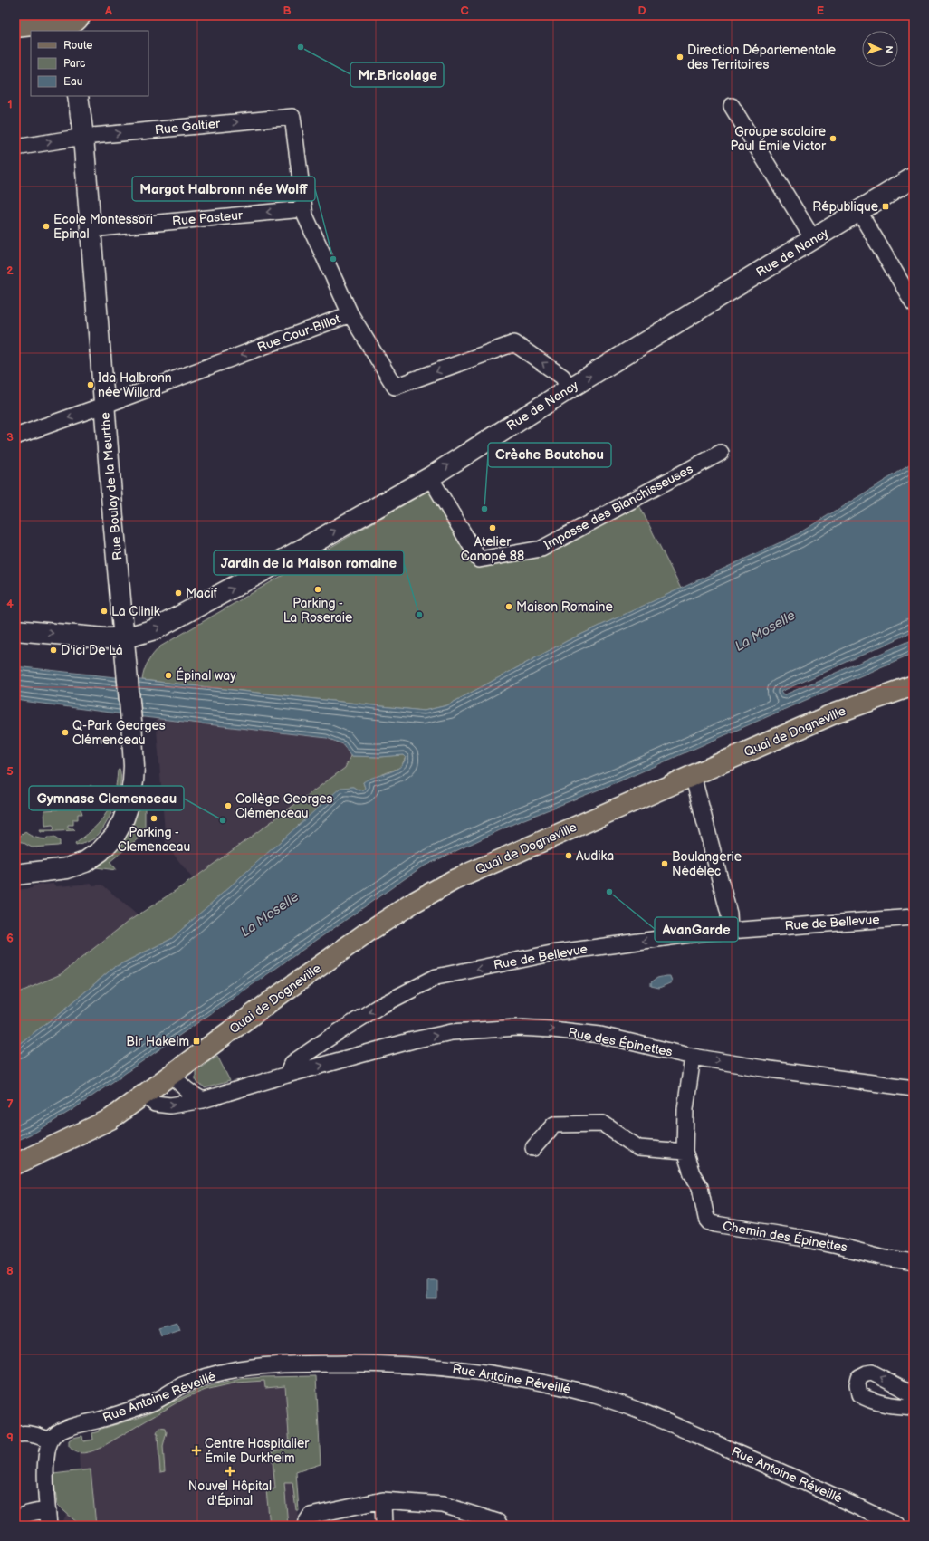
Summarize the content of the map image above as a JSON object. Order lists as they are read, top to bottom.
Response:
{
  "streets": {
    "main road": ["Rue de Nancy", "Rue Boulay de la Meurthe", "Quai de Dogneville"],
    "street": [
      "Rue Galtier",
      "Rue Pasteur",
      "Rue Cour-Billot",
      "Impasse des Blanchisseuses",
      "Rue de Bellevue",
      "Rue des Épinettes",
      "Chemin des Épinettes",
      "Rue Antoine Réveillé"
    ]
  },
  "crossings": [
    ["Rue Galtier", "Rue Pasteur"],
    ["Rue Galtier", "Rue Boulay de la Meurthe"],
    ["Rue Pasteur", "Rue Boulay de la Meurthe"],
    ["Rue de Nancy", "Rue Cour-Billot"],
    ["Rue de Nancy", "Rue Boulay de la Meurthe"],
    ["Rue de Nancy", "Impasse des Blanchisseuses"],
    ["Rue Cour-Billot", "Rue Boulay de la Meurthe"],
    ["Rue de Bellevue", "Rue des Épinettes"],
    ["Rue des Épinettes", "Chemin des Épinettes"]
  ],
  "one_way": [
    "Rue Pasteur",
    "Rue de Nancy",
    "Rue Cour-Billot",
    "Rue de Bellevue",
    "Rue des Épinettes"
  ],
  "water": ["La Moselle"],
  "places": {
    "other": [
      "Mr.Bricolage",
      "Direction Départementale des Territoires",
      "Groupe scolaire Paul Émile Victor",
      "Ecole Montessori Epinal",
      "Margot Halbronn née Wolff",
      "Ida Halbronn née Willard",
      "Crèche Boutchou",
      "Atelier Canopé 88",
      "Parking - La Roseraie",
      "Macif",
      "Maison Romaine",
      "La Clinik",
      "Jardin de la Maison romaine",
      "D'ici De Là",
      "Épinal way",
      "Q-Park Georges Clémenceau",
      "Collège Georges Clémenceau",
      "Parking - Clemenceau",
      "Gymnase Clemenceau",
      "Audika",
      "Boulangerie Nédélec",
      "AvanGarde"
    ],
    "transit": ["République", "Bir Hakeim"],
    "health": ["Centre Hospitalier Émile Durkheim", "Nouvel Hôpital d'Épinal"]
  },
  "legend": ["Route", "Parc", "Eau"],
  "north": "right",
  "grid": {
    "columns": [
      "A",
      "B",
      "C",
      "D",
      "E"
    ],
    "rows": [
      "1",
      "2",
      "3",
      "4",
      "5",
      "6",
      "7",
      "8",
      "9"
    ]
  }
}
